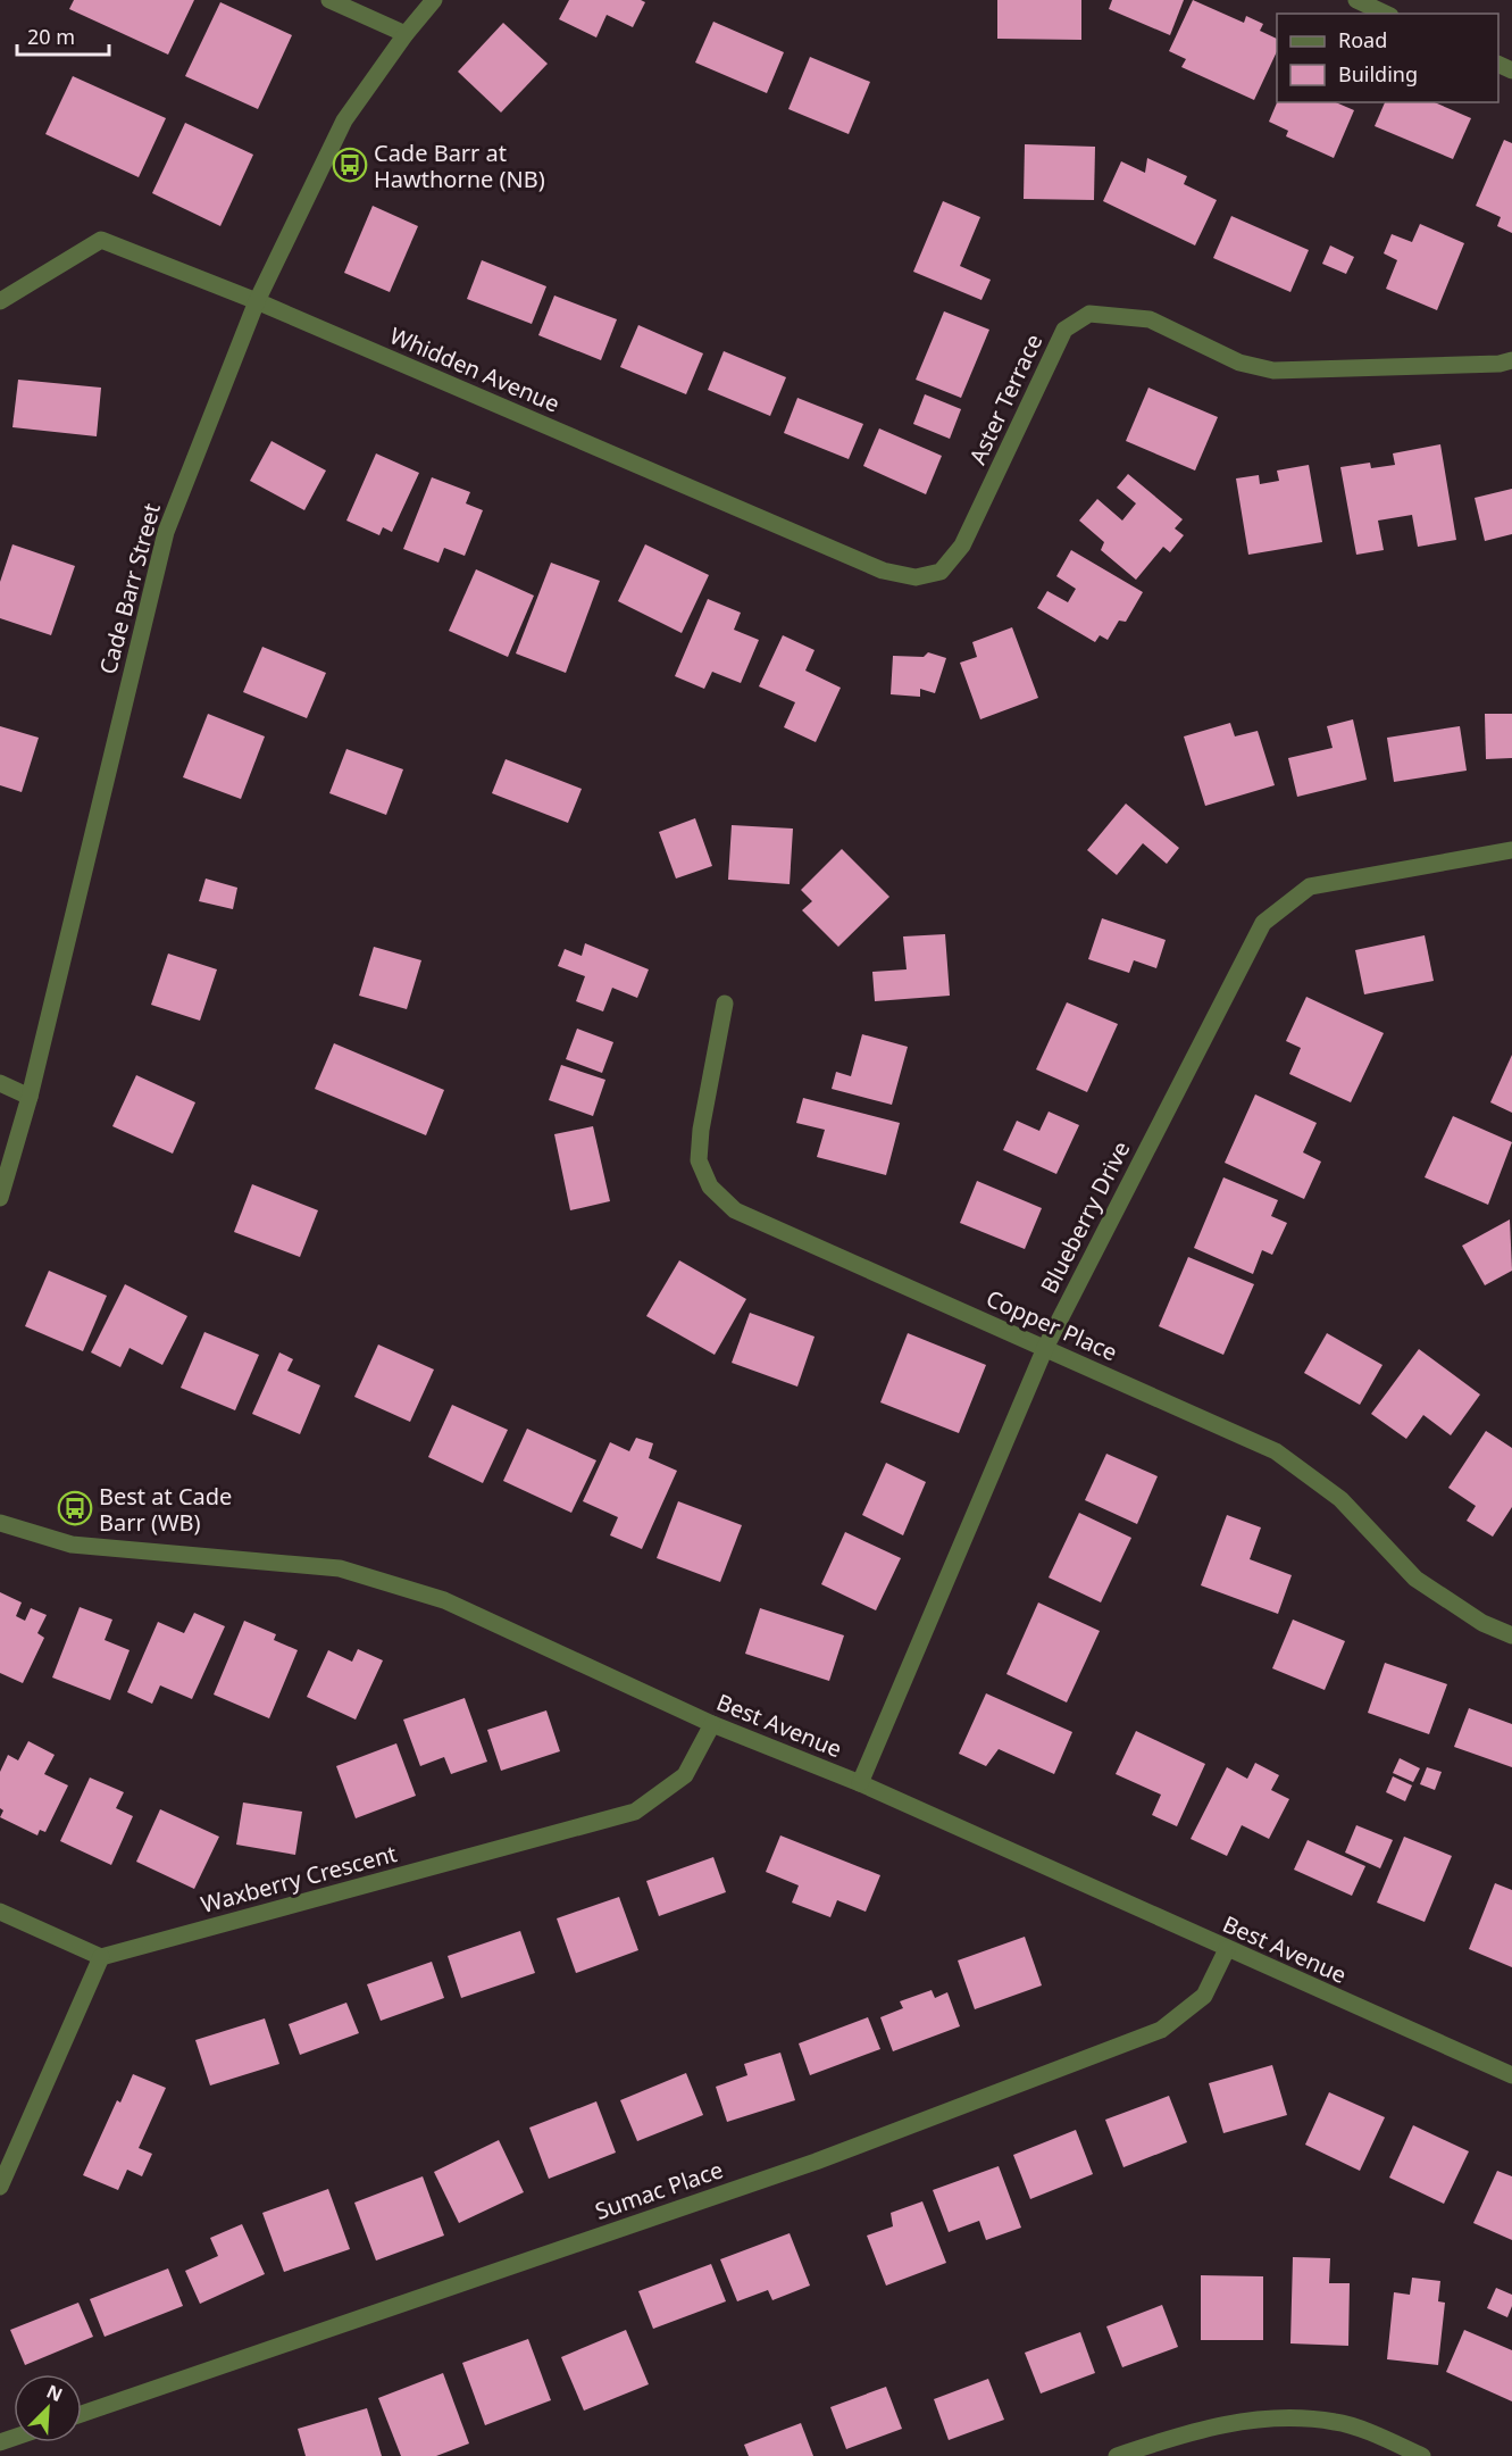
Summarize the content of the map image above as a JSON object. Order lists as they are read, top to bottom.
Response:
{
  "streets": {
    "street": [
      "Whidden Avenue",
      "Aster Terrace",
      "Cade Barr Street",
      "Blueberry Drive",
      "Copper Place",
      "Best Avenue",
      "Waxberry Crescent",
      "Sumac Place"
    ]
  },
  "crossings": [
    ["Whidden Avenue", "Aster Terrace"],
    ["Whidden Avenue", "Cade Barr Street"],
    ["Blueberry Drive", "Copper Place"],
    ["Blueberry Drive", "Best Avenue"],
    ["Best Avenue", "Waxberry Crescent"],
    ["Best Avenue", "Sumac Place"]
  ],
  "places": {
    "bus stop": ["Cade Barr at Hawthorne (NB)", "Best at Cade Barr (WB)"]
  },
  "legend": ["Road", "Building"],
  "scale_bar": "20 m",
  "north": "top right"
}
